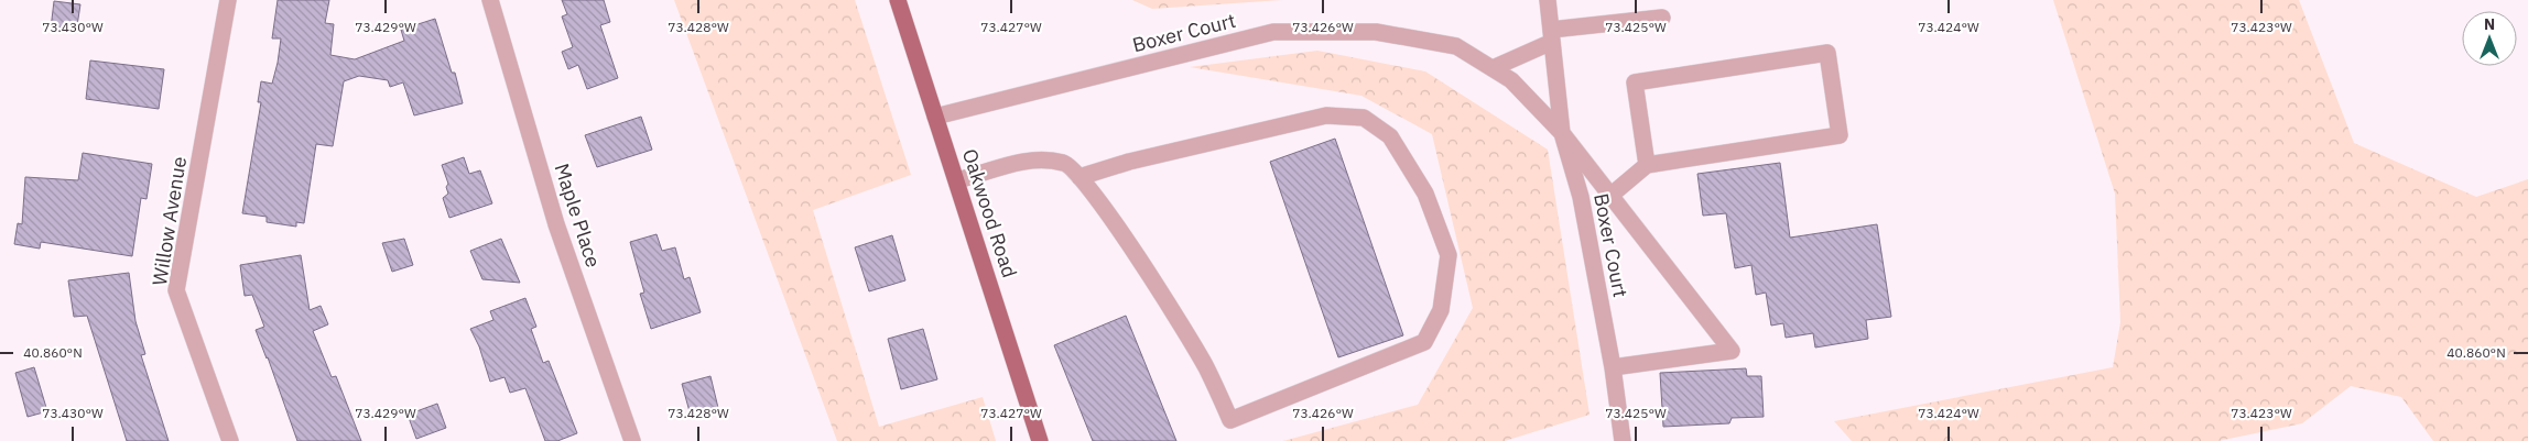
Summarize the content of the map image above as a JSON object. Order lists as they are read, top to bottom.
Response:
{
  "streets": {
    "main road": ["Oakwood Road"],
    "street": ["Boxer Court", "Maple Place", "Willow Avenue"]
  },
  "crossings": [
    ["Boxer Court", "Oakwood Road"]
  ],
  "north": "top",
  "coordinates": [
    "73.430°W",
    "73.429°W",
    "73.428°W",
    "73.427°W",
    "73.426°W",
    "73.425°W",
    "73.424°W",
    "73.423°W",
    "40.860°N"
  ]
}
